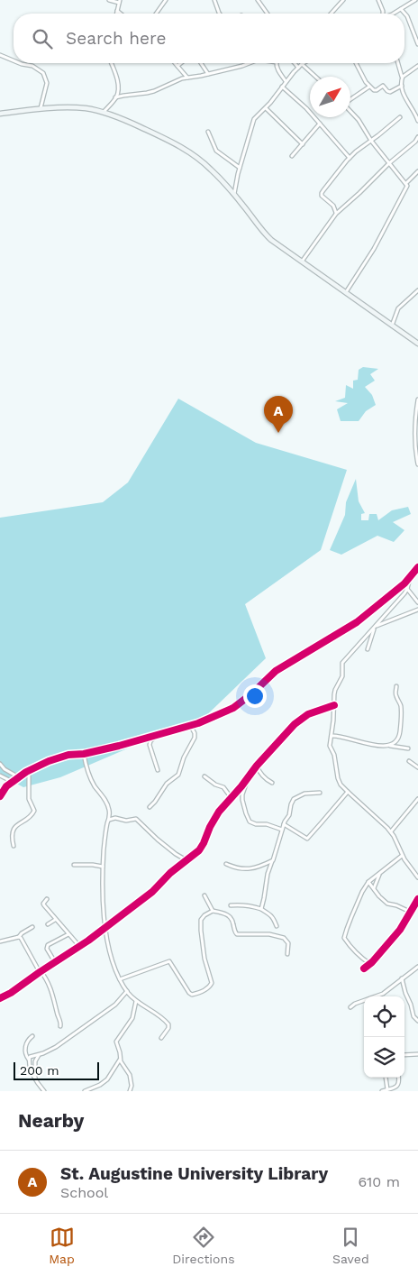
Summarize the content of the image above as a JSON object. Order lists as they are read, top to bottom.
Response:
{
  "scale_bar": "200 m",
  "north": "top right",
  "page": {
    "search": "Search here",
    "pins": "A",
    "scale": "200 m",
    "heading": "Nearby",
    "list": [
      {
        "mark": "A",
        "name": "St. Augustine University Library",
        "note": "School",
        "value": "610 m"
      }
    ],
    "nav": ["Map", "Directions", "Saved"]
  }
}
